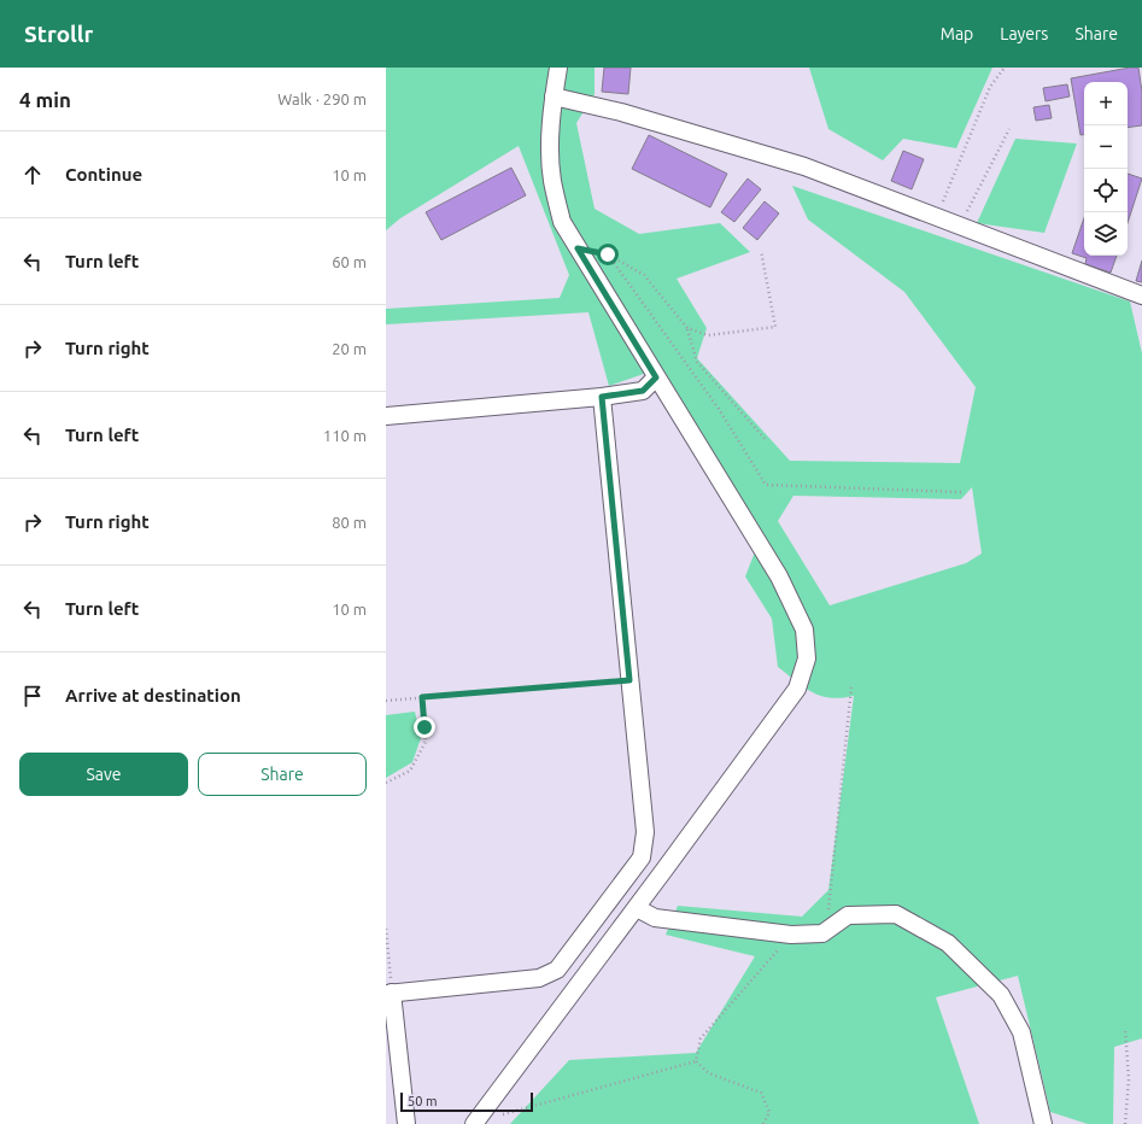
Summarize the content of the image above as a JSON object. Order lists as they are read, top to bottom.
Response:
{
  "scale_bar": "50 m",
  "page": {
    "header": "Strollr",
    "nav": ["Map", "Layers", "Share"],
    "heading": ["4 min", "Walk · 290 m"],
    "map_buttons": ["+", "−"],
    "list": [
      ["Continue", "10 m"],
      ["Turn left", "60 m"],
      ["Turn right", "20 m"],
      ["Turn left", "110 m"],
      ["Turn right", "80 m"],
      ["Turn left", "10 m"],
      "Arrive at destination"
    ],
    "buttons": ["Save", "Share"],
    "scale": "50 m"
  }
}
